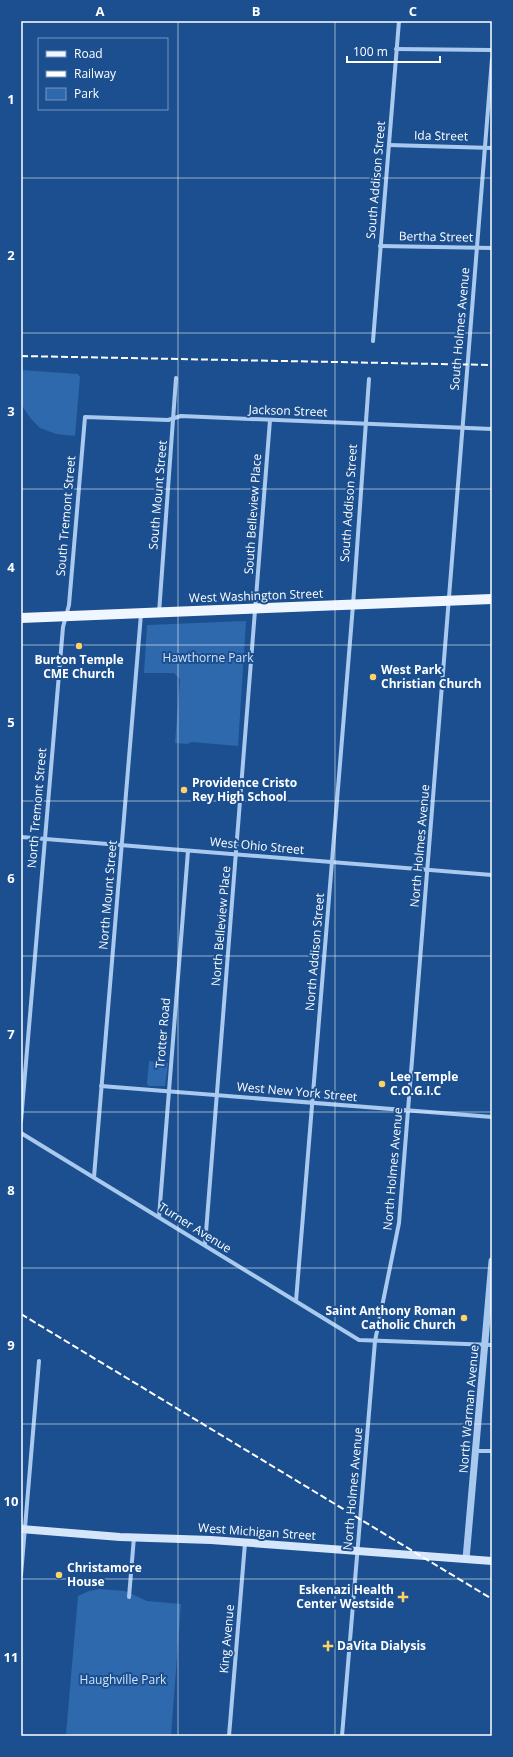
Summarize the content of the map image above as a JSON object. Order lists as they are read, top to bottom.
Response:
{
  "streets": {
    "main road": ["West Washington Street", "West Michigan Street"],
    "street": [
      "Ida Street",
      "South Addison Street",
      "Bertha Street",
      "South Holmes Avenue",
      "Jackson Street",
      "South Mount Street",
      "South Belleview Place",
      "South Tremont Street",
      "North Tremont Street",
      "West Ohio Street",
      "North Holmes Avenue",
      "North Mount Street",
      "North Belleview Place",
      "North Addison Street",
      "Trotter Road",
      "West New York Street",
      "Turner Avenue",
      "North Warman Avenue",
      "King Avenue"
    ]
  },
  "crossings": [
    ["Ida Street", "South Addison Street"],
    ["Ida Street", "South Holmes Avenue"],
    ["South Addison Street", "Bertha Street"],
    ["South Addison Street", "Jackson Street"],
    ["South Addison Street", "West Washington Street"],
    ["South Addison Street", "North Addison Street"],
    ["Bertha Street", "South Holmes Avenue"],
    ["South Holmes Avenue", "Jackson Street"],
    ["South Holmes Avenue", "West Washington Street"],
    ["South Holmes Avenue", "North Holmes Avenue"],
    ["Jackson Street", "South Mount Street"],
    ["Jackson Street", "South Belleview Place"],
    ["Jackson Street", "South Tremont Street"],
    ["South Mount Street", "West Washington Street"],
    ["South Belleview Place", "West Washington Street"],
    ["South Belleview Place", "North Belleview Place"],
    ["South Tremont Street", "West Washington Street"],
    ["South Tremont Street", "North Tremont Street"],
    ["West Washington Street", "North Tremont Street"],
    ["West Washington Street", "North Holmes Avenue"],
    ["West Washington Street", "North Mount Street"],
    ["West Washington Street", "North Belleview Place"],
    ["West Washington Street", "North Addison Street"],
    ["North Tremont Street", "West Ohio Street"],
    ["West Ohio Street", "North Holmes Avenue"],
    ["West Ohio Street", "North Mount Street"],
    ["West Ohio Street", "North Belleview Place"],
    ["West Ohio Street", "North Addison Street"],
    ["West Ohio Street", "Trotter Road"],
    ["North Holmes Avenue", "West New York Street"],
    ["North Holmes Avenue", "Turner Avenue"],
    ["North Holmes Avenue", "West Michigan Street"],
    ["North Mount Street", "West New York Street"],
    ["North Mount Street", "Turner Avenue"],
    ["North Belleview Place", "West New York Street"],
    ["North Belleview Place", "Turner Avenue"],
    ["North Addison Street", "West New York Street"],
    ["North Addison Street", "Turner Avenue"],
    ["Trotter Road", "West New York Street"],
    ["Trotter Road", "Turner Avenue"],
    ["North Warman Avenue", "West Michigan Street"],
    ["West Michigan Street", "King Avenue"]
  ],
  "parks": ["Hawthorne Park", "Haughville Park"],
  "places": {
    "other": [
      "Burton Temple CME Church",
      "West Park Christian Church",
      "Providence Cristo Rey High School",
      "Lee Temple C.O.G.I.C",
      "Saint Anthony Roman Catholic Church",
      "Christamore House"
    ],
    "health": ["Eskenazi Health Center Westside", "DaVita Dialysis"]
  },
  "legend": ["Road", "Railway", "Park"],
  "scale_bar": "100 m",
  "grid": {
    "columns": ["A", "B", "C"],
    "rows": [
      "1",
      "2",
      "3",
      "4",
      "5",
      "6",
      "7",
      "8",
      "9",
      "10",
      "11"
    ]
  }
}
